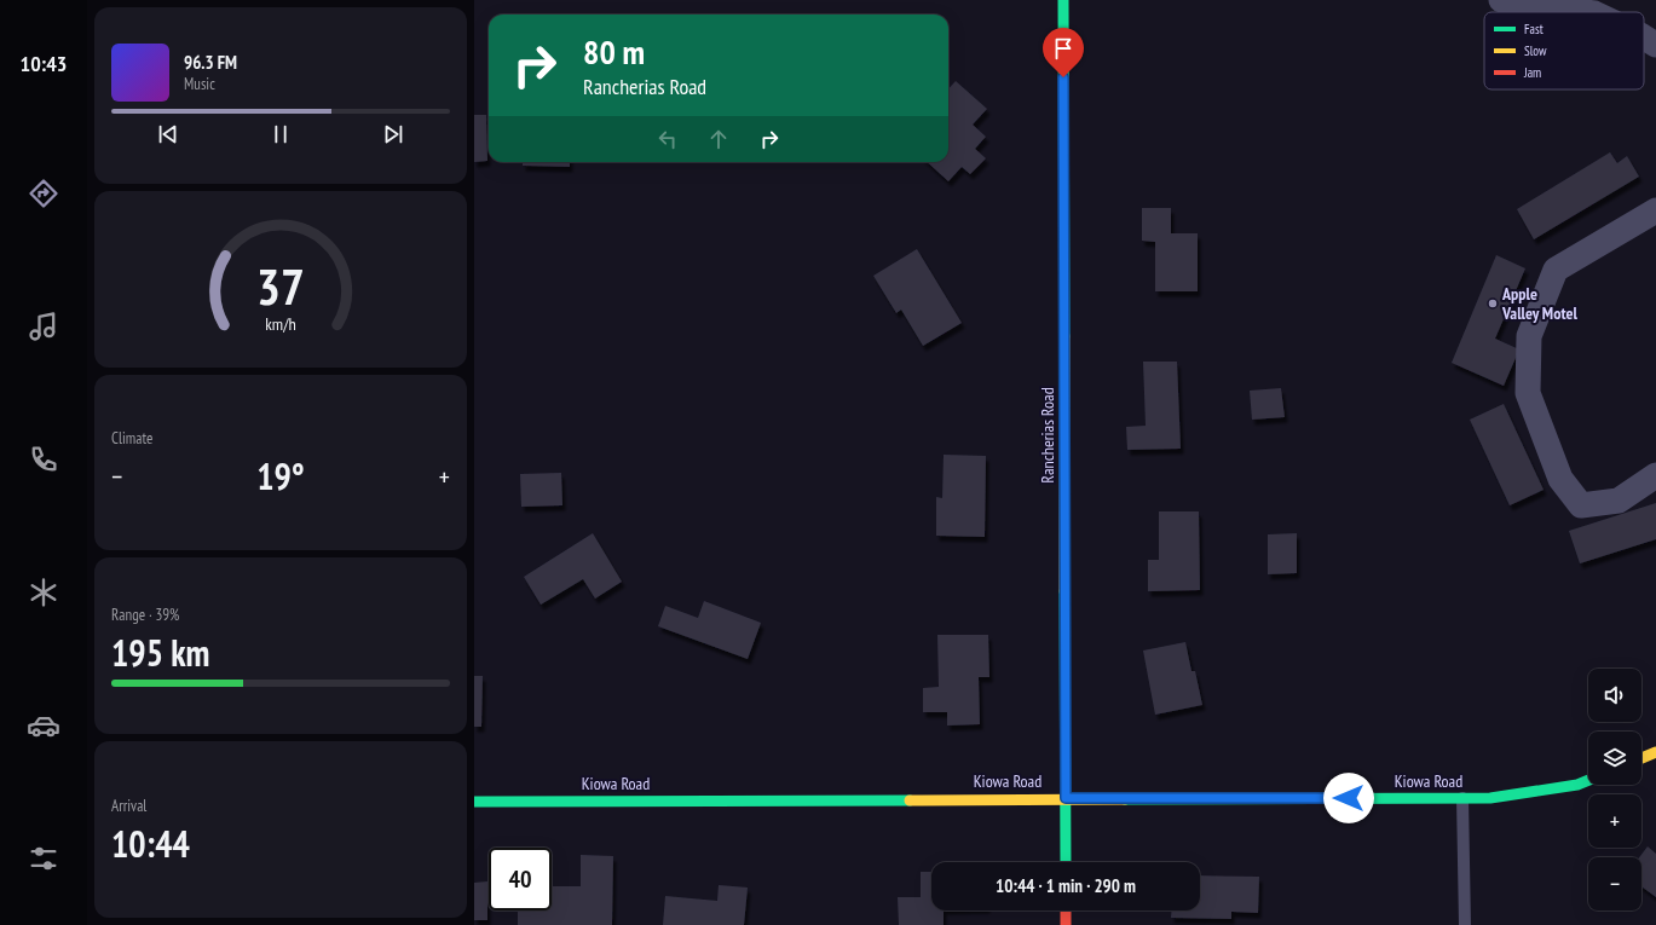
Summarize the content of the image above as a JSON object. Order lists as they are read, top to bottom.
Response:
{
  "streets": {
    "street": ["Rancherias Road", "Kiowa Road"]
  },
  "crossings": [
    ["Rancherias Road", "Kiowa Road"]
  ],
  "places": ["Apple Valley Motel"],
  "legend": ["Fast", "Slow", "Jam"],
  "page": {
    "tabs": "10:43",
    "turn": ["80 m", "Rancherias Road"],
    "song": ["96.3 FM", "Music"],
    "tile": [
      "Climate",
      ["Range · 39%", "195 km"],
      ["Arrival", "10:44"]
    ],
    "heat": ["−", "19°", "+"],
    "map_buttons": ["+", "−"],
    "limit": "40",
    "trip": "10:44 · 1 min · 290 m",
    "gauge": ["37", "km/h"]
  }
}
